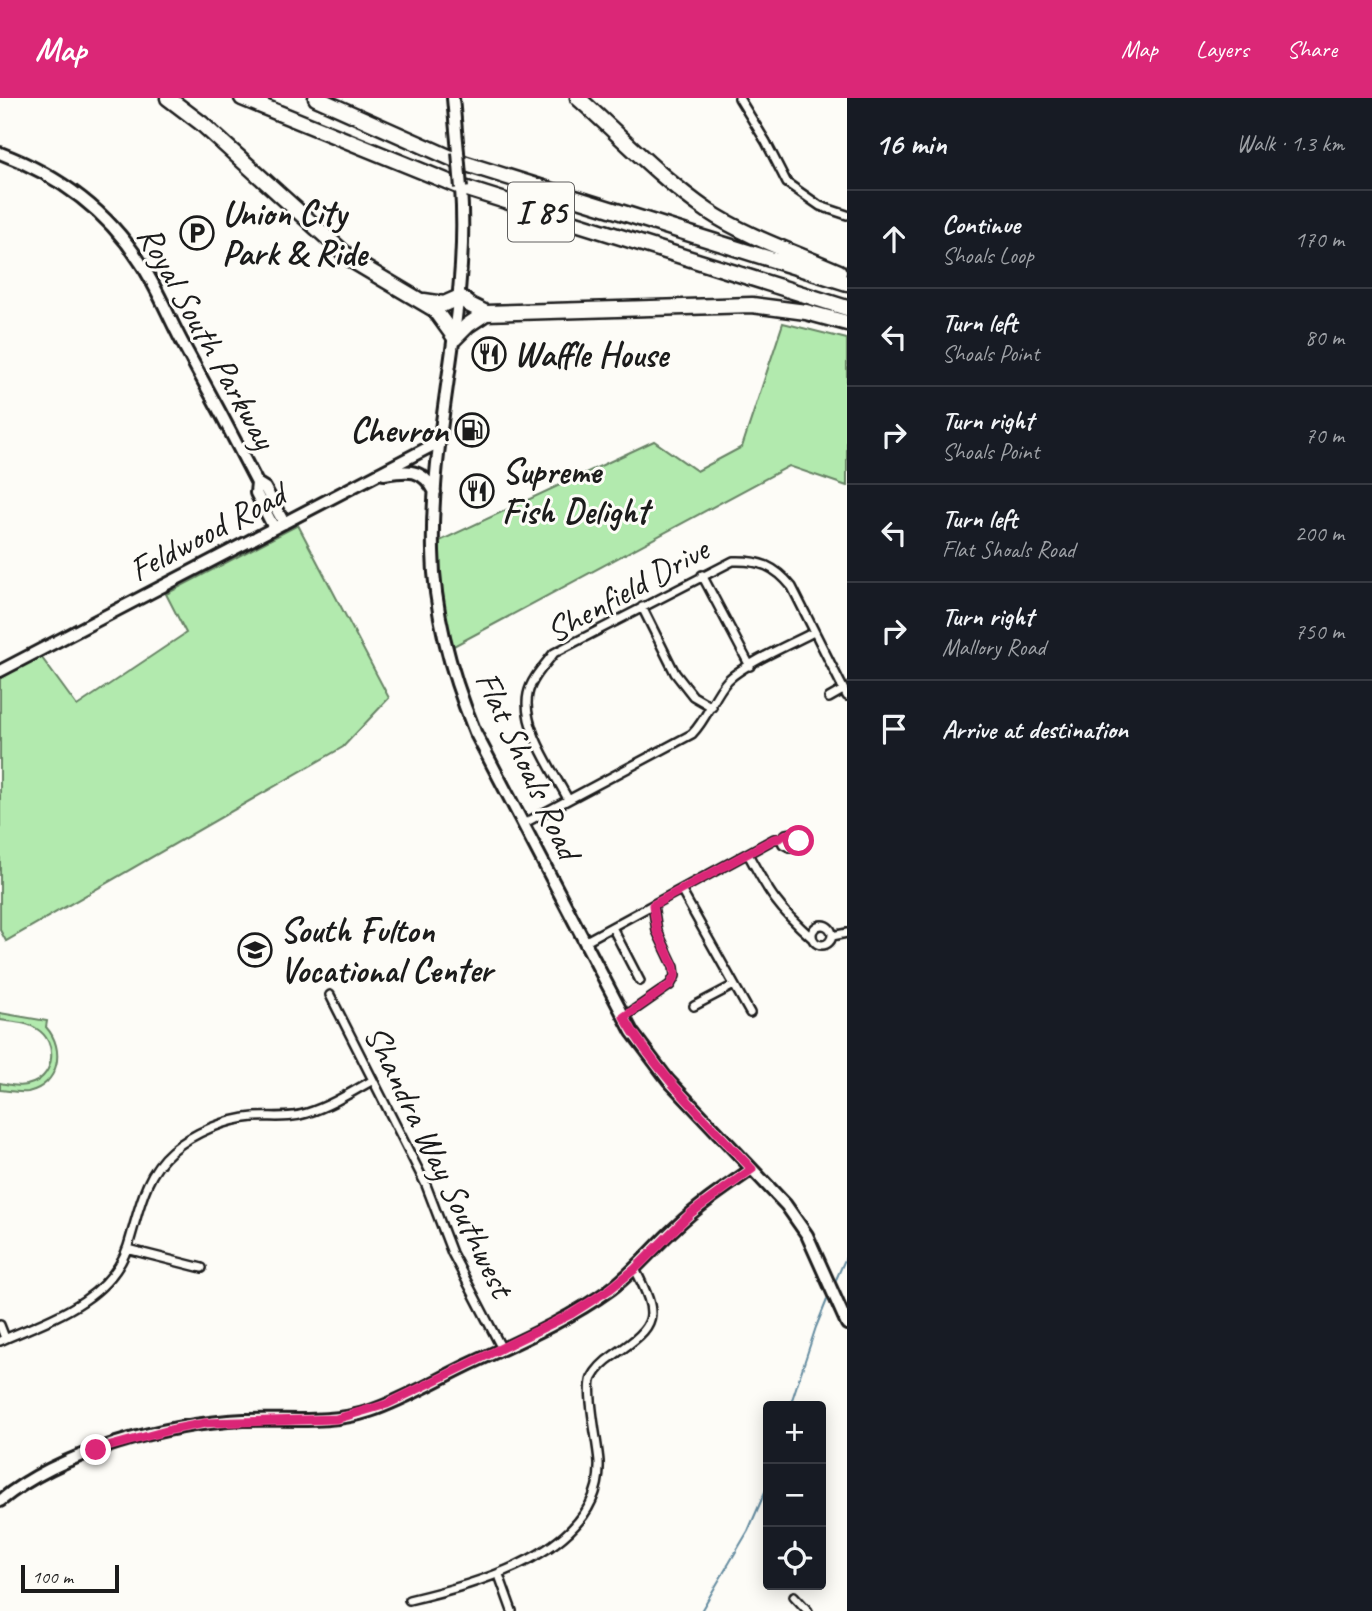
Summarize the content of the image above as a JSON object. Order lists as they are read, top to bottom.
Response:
{
  "streets": {
    "highway": ["I 85"],
    "street": [
      "Royal South Parkway",
      "Feldwood Road",
      "Shenfield Drive",
      "Flat Shoals Road",
      "Shandra Way Southwest"
    ]
  },
  "crossings": [
    ["Royal South Parkway", "Feldwood Road"],
    ["Feldwood Road", "Flat Shoals Road"]
  ],
  "places": {
    "parking": ["Union City Park & Ride"],
    "restaurant": ["Waffle House", "Supreme Fish Delight"],
    "fuel station": ["Chevron"],
    "school or university": ["South Fulton Vocational Center"]
  },
  "scale_bar": "100 m",
  "page": {
    "header": "Map",
    "nav": ["Map", "Layers", "Share"],
    "heading": ["16 min", "Walk · 1.3 km"],
    "list": [
      ["Continue", "Shoals Loop", "170 m"],
      ["Turn left", "Shoals Point", "80 m"],
      ["Turn right", "Shoals Point", "70 m"],
      ["Turn left", "Flat Shoals Road", "200 m"],
      ["Turn right", "Mallory Road", "750 m"],
      "Arrive at destination"
    ],
    "map_buttons": ["+", "−"],
    "scale": "100 m"
  }
}
